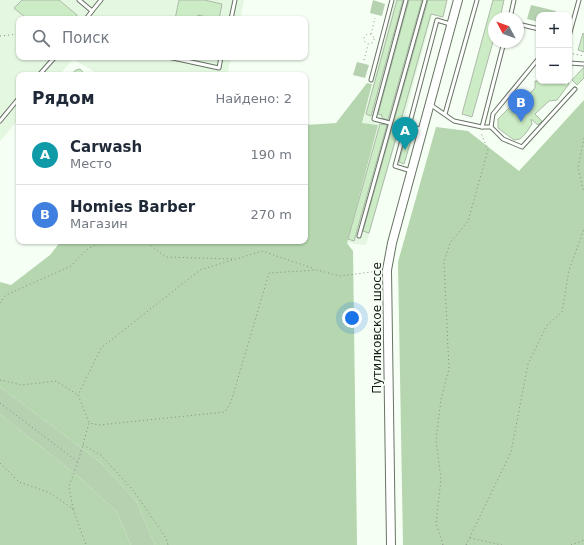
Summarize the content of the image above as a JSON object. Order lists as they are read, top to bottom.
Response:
{
  "streets": {
    "main road": ["Путилковское шоссе"]
  },
  "north": "top left",
  "page": {
    "map_buttons": ["+", "−"],
    "search": "Поиск",
    "heading": ["Рядом", "Найдено: 2"],
    "pins": ["B", "A"],
    "list": [
      {
        "mark": "A",
        "name": "Carwash",
        "note": "Место",
        "value": "190 m"
      },
      {
        "mark": "B",
        "name": "Homies Barber",
        "note": "Магазин",
        "value": "270 m"
      }
    ]
  }
}
